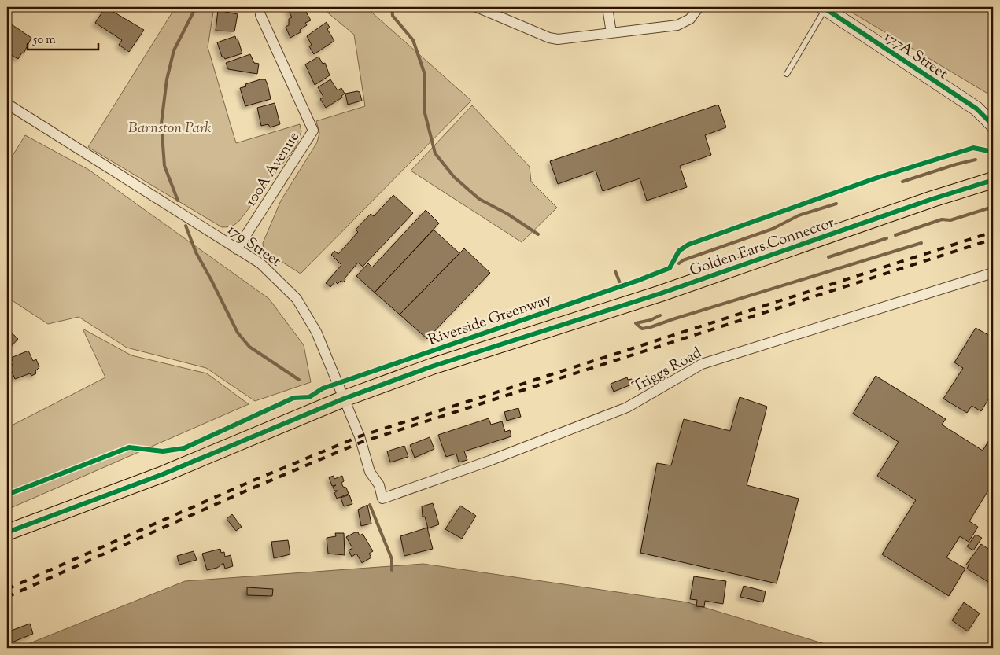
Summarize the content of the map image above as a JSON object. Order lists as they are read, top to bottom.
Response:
{
  "streets": {
    "main road": ["Golden Ears Connector"],
    "street": [
      "177A Street",
      "100A Avenue",
      "179 Street",
      "Triggs Road"
    ],
    "cycle path": ["Riverside Greenway"]
  },
  "crossings": [
    ["100A Avenue", "179 Street"],
    ["179 Street", "Golden Ears Connector"],
    ["179 Street", "Triggs Road"]
  ],
  "parks": ["Barnston Park"],
  "scale_bar": "50 m"
}
